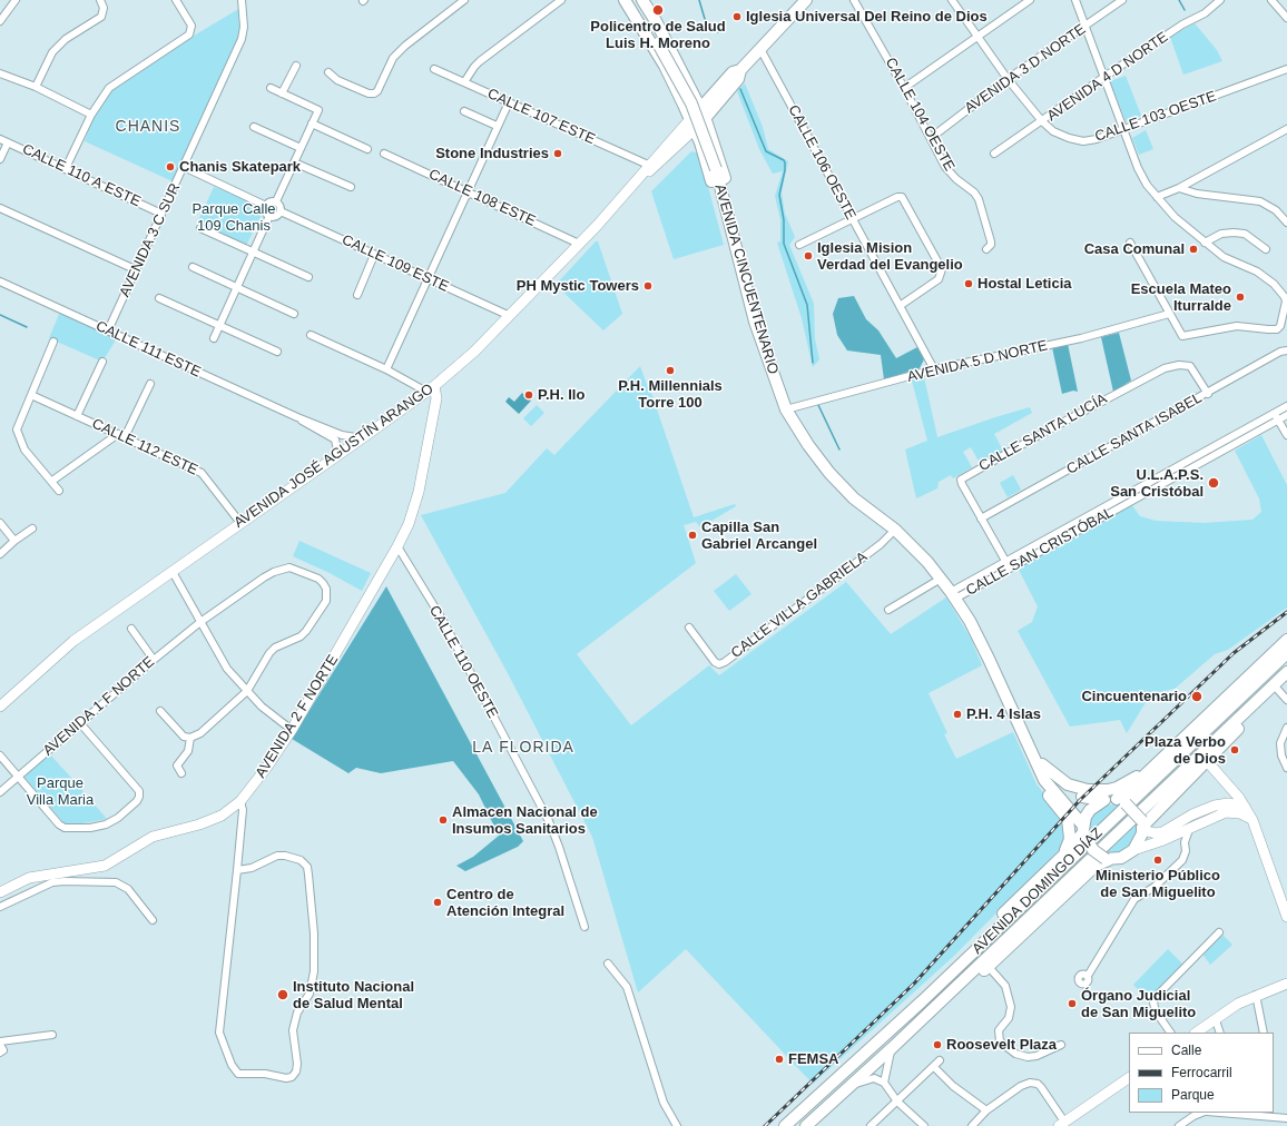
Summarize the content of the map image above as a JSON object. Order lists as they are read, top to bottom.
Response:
{
  "streets": {
    "main road": [
      "AVENIDA CINCUENTENARIO",
      "AVENIDA JOSÉ AGUSTÍN ARANGO",
      "AVENIDA 2 F NORTE",
      "AVENIDA DOMINGO DÍAZ"
    ],
    "street": [
      "AVENIDA 3 D NORTE",
      "AVENIDA 4 D NORTE",
      "CALLE 104 OESTE",
      "CALLE 107 ESTE",
      "CALLE 103 OESTE",
      "CALLE 106 OESTE",
      "CALLE 110 A ESTE",
      "CALLE 108 ESTE",
      "AVENIDA 3 C SUR",
      "CALLE 109 ESTE",
      "CALLE 111 ESTE",
      "AVENIDA 5 D NORTE",
      "CALLE SANTA LUCÍA",
      "CALLE SANTA ISABEL",
      "CALLE 112 ESTE",
      "CALLE SAN CRISTÓBAL",
      "CALLE VILLA GABRIELA",
      "CALLE 110 OESTE",
      "AVENIDA 1 F NORTE"
    ]
  },
  "crossings": [
    ["AVENIDA 3 D NORTE", "CALLE 104 OESTE"],
    ["AVENIDA 3 D NORTE", "CALLE 103 OESTE"],
    ["AVENIDA 4 D NORTE", "CALLE 103 OESTE"],
    ["CALLE 107 ESTE", "AVENIDA JOSÉ AGUSTÍN ARANGO"],
    ["CALLE 106 OESTE", "AVENIDA 5 D NORTE"],
    ["CALLE 110 A ESTE", "AVENIDA 3 C SUR"],
    ["CALLE 108 ESTE", "AVENIDA JOSÉ AGUSTÍN ARANGO"],
    ["AVENIDA 3 C SUR", "CALLE 111 ESTE"],
    ["CALLE 109 ESTE", "AVENIDA JOSÉ AGUSTÍN ARANGO"],
    ["AVENIDA CINCUENTENARIO", "AVENIDA 5 D NORTE"],
    ["AVENIDA CINCUENTENARIO", "CALLE SAN CRISTÓBAL"],
    ["AVENIDA CINCUENTENARIO", "CALLE VILLA GABRIELA"],
    ["CALLE 111 ESTE", "AVENIDA JOSÉ AGUSTÍN ARANGO"],
    ["CALLE SANTA LUCÍA", "CALLE SANTA ISABEL"],
    ["CALLE SANTA LUCÍA", "CALLE SAN CRISTÓBAL"],
    ["CALLE 112 ESTE", "AVENIDA JOSÉ AGUSTÍN ARANGO"],
    ["AVENIDA JOSÉ AGUSTÍN ARANGO", "AVENIDA 2 F NORTE"],
    ["CALLE 110 OESTE", "AVENIDA 2 F NORTE"]
  ],
  "districts": ["CHANIS", "LA FLORIDA"],
  "parks": ["Parque Calle 109 Chanis", "Parque Villa Maria"],
  "places": [
    "Policentro de Salud Luis H. Moreno",
    "Iglesia Universal Del Reino de Dios",
    "Stone Industries",
    "Chanis Skatepark",
    "Casa Comunal",
    "Iglesia Mision Verdad del Evangelio",
    "Hostal Leticia",
    "PH Mystic Towers",
    "Escuela Mateo Iturralde",
    "P.H. Millennials Torre 100",
    "P.H. Ilo",
    "U.L.A.P.S. San Cristóbal",
    "Capilla San Gabriel Arcangel",
    "Cincuentenario",
    "P.H. 4 Islas",
    "Plaza Verbo de Dios",
    "Almacen Nacional de Insumos Sanitarios",
    "Ministerio Público de San Miguelito",
    "Centro de Atención Integral",
    "Instituto Nacional de Salud Mental",
    "Órgano Judicial de San Miguelito",
    "Roosevelt Plaza",
    "FEMSA"
  ],
  "legend": ["Calle", "Ferrocarril", "Parque"]
}
